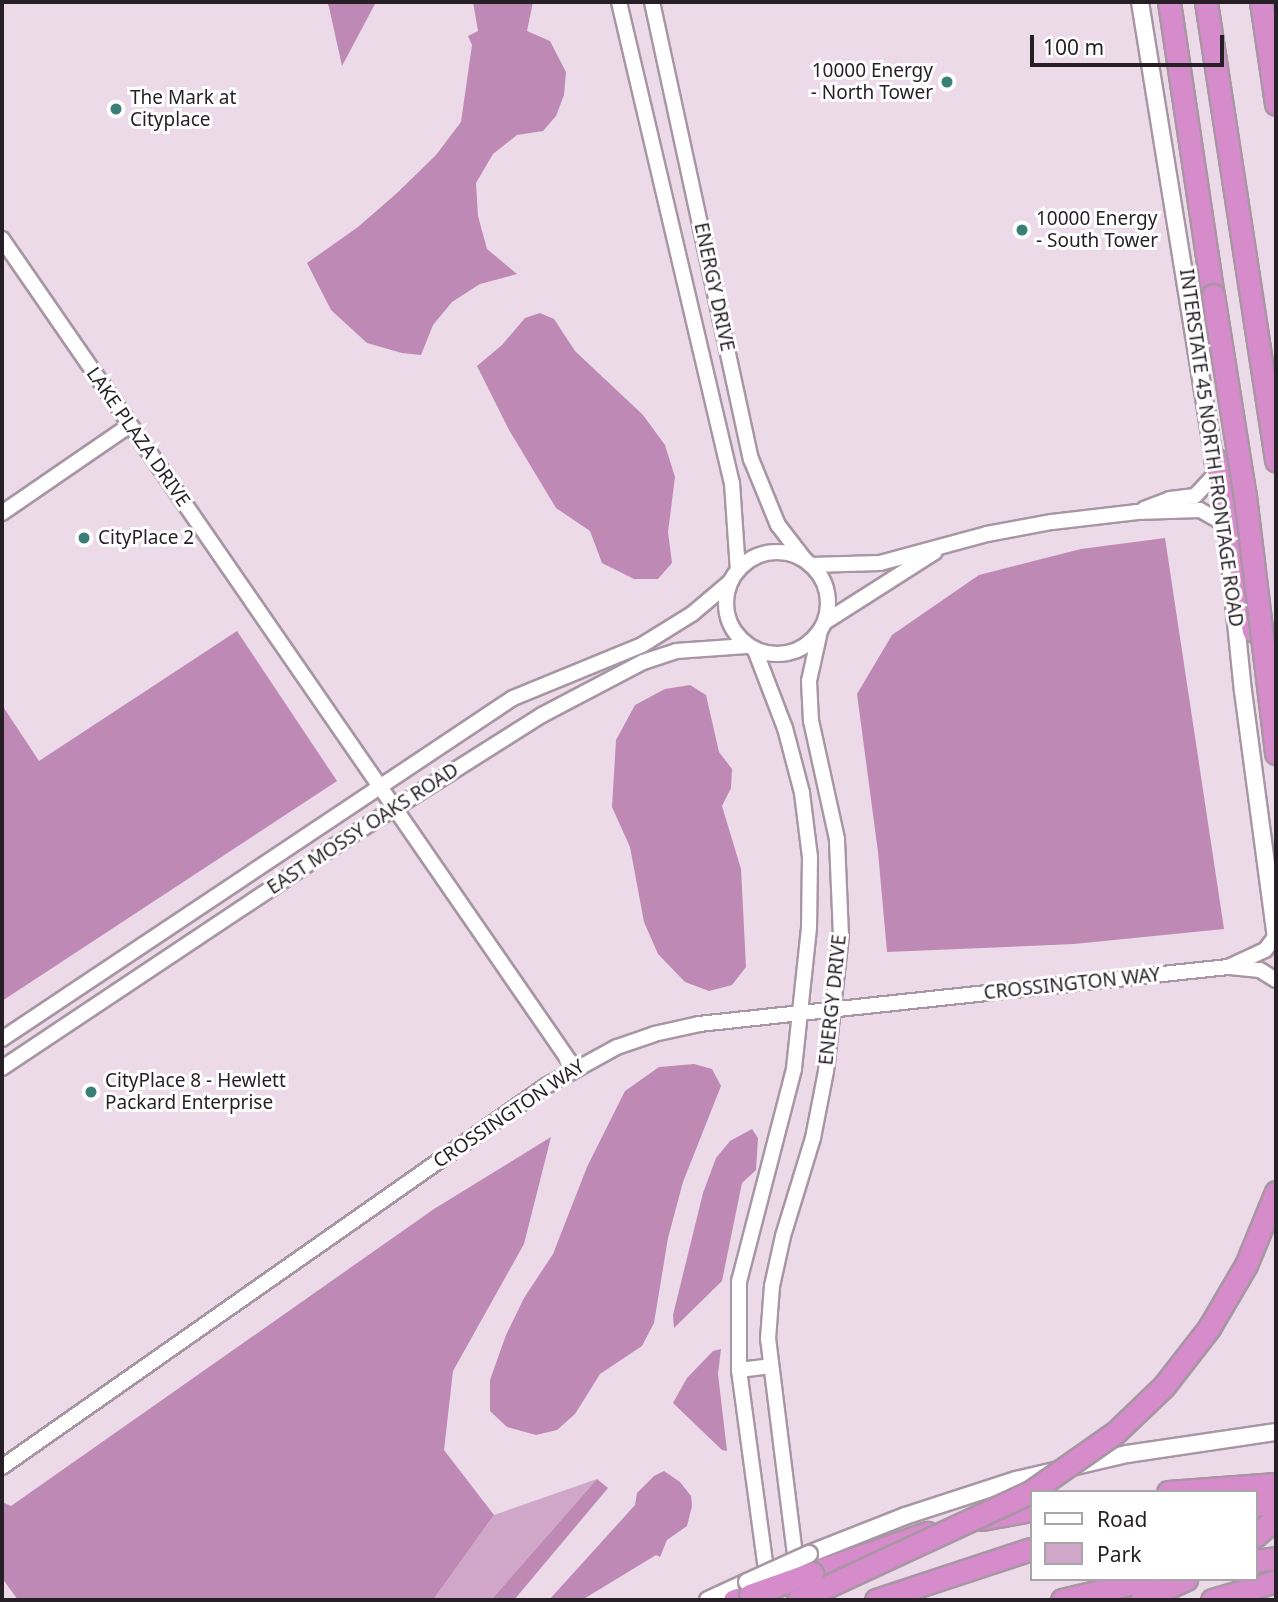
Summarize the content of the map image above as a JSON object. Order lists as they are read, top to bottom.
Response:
{
  "streets": {
    "main road": ["INTERSTATE 45 NORTH FRONTAGE ROAD"],
    "street": [
      "ENERGY DRIVE",
      "LAKE PLAZA DRIVE",
      "EAST MOSSY OAKS ROAD",
      "CROSSINGTON WAY"
    ]
  },
  "crossings": [
    ["ENERGY DRIVE", "EAST MOSSY OAKS ROAD"],
    ["ENERGY DRIVE", "CROSSINGTON WAY"],
    ["LAKE PLAZA DRIVE", "EAST MOSSY OAKS ROAD"],
    ["LAKE PLAZA DRIVE", "CROSSINGTON WAY"],
    ["INTERSTATE 45 NORTH FRONTAGE ROAD", "CROSSINGTON WAY"]
  ],
  "places": [
    "10000 Energy - North Tower",
    "The Mark at Cityplace",
    "10000 Energy - South Tower",
    "CityPlace 2",
    "CityPlace 8 - Hewlett Packard Enterprise"
  ],
  "legend": ["Road", "Park"],
  "scale_bar": "100 m"
}
